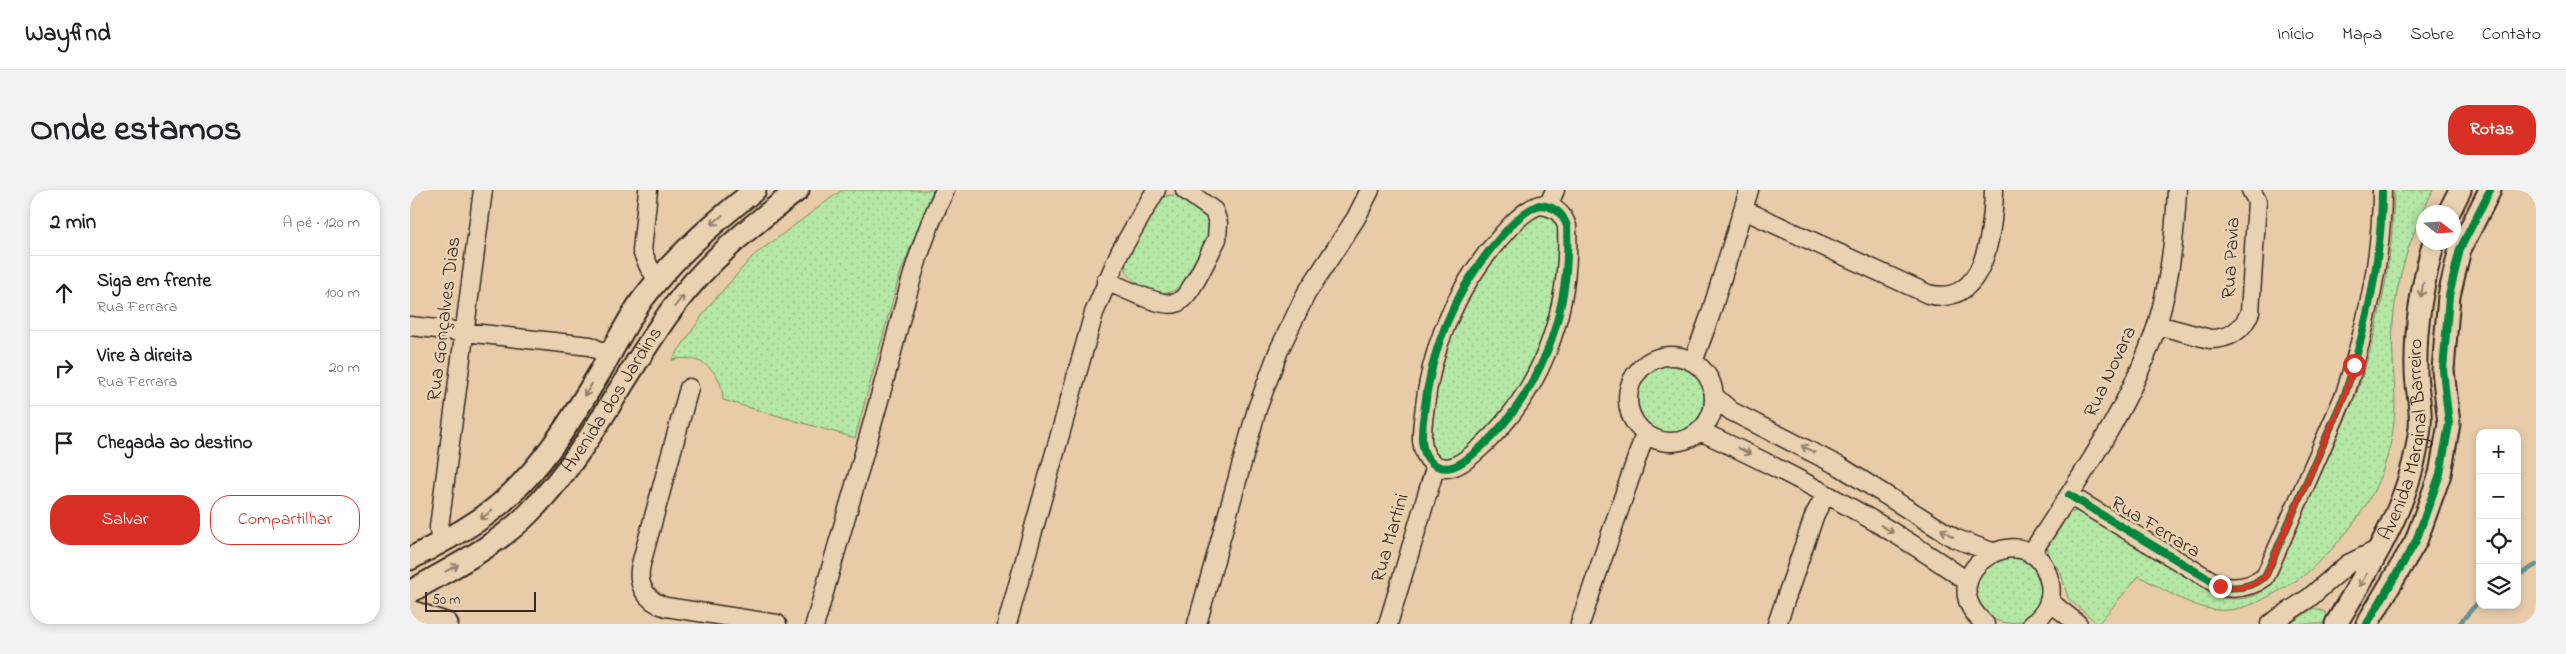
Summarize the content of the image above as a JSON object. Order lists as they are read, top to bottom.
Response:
{
  "streets": {
    "street": [
      "Rua Pavia",
      "Rua Gonçalves Dias",
      "Rua Novara",
      "Avenida dos Jardins",
      "Avenida Marginal Barreiro",
      "Rua Ferrara",
      "Rua Martini"
    ]
  },
  "crossings": [
    ["Rua Pavia", "Rua Novara"],
    ["Rua Gonçalves Dias", "Avenida dos Jardins"],
    ["Rua Novara", "Rua Ferrara"]
  ],
  "scale_bar": "50 m",
  "north": "right",
  "page": {
    "header": "Wayfind",
    "nav": [
      "Início",
      "Mapa",
      "Sobre",
      "Contato"
    ],
    "title": "Onde estamos",
    "buttons": [
      "Rotas",
      ["Salvar", "Compartilhar"]
    ],
    "heading": ["2 min", "A pé · 120 m"],
    "list": [
      ["Siga em frente", "Rua Ferrara", "100 m"],
      ["Vire à direita", "Rua Ferrara", "20 m"],
      "Chegada ao destino"
    ],
    "map_buttons": ["+", "−"],
    "scale": "50 m"
  }
}
